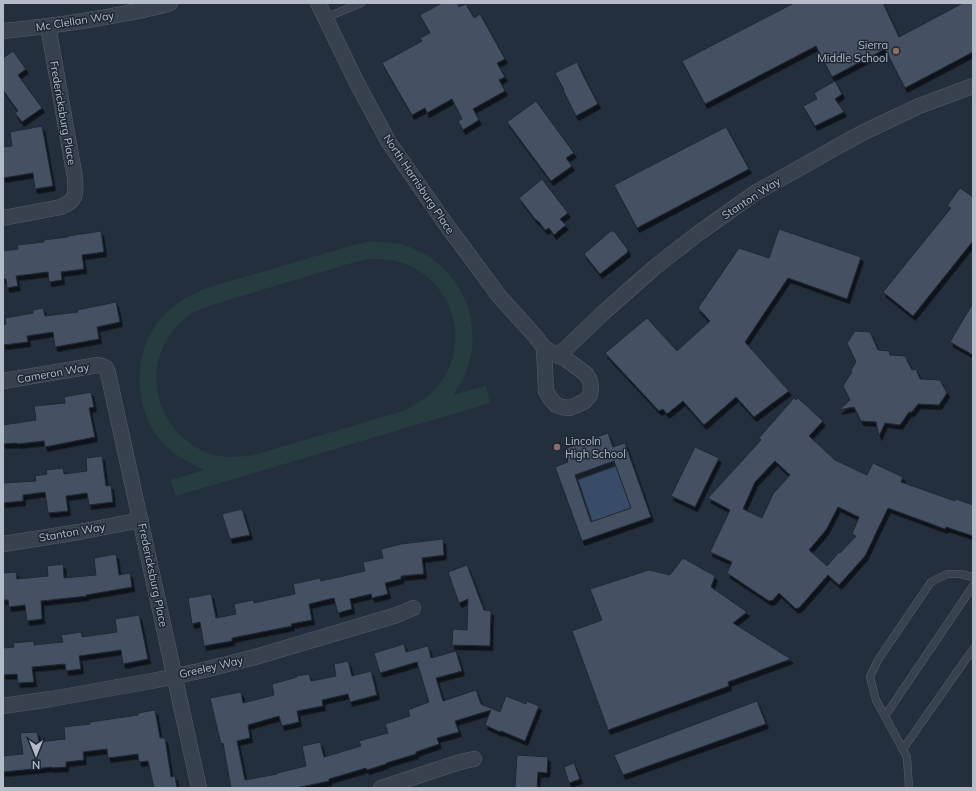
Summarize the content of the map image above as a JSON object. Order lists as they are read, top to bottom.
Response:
{
  "streets": {
    "street": [
      "Mc Clellan Way",
      "Fredericksburg Place",
      "North Harrisburg Place",
      "Stanton Way",
      "Cameron Way",
      "Greeley Way"
    ]
  },
  "crossings": [
    ["Mc Clellan Way", "Fredericksburg Place"],
    ["Fredericksburg Place", "Stanton Way"],
    ["Fredericksburg Place", "Cameron Way"],
    ["Fredericksburg Place", "Greeley Way"],
    ["North Harrisburg Place", "Stanton Way"]
  ],
  "places": ["Sierra Middle School", "Lincoln High School"],
  "north": "bottom"
}
